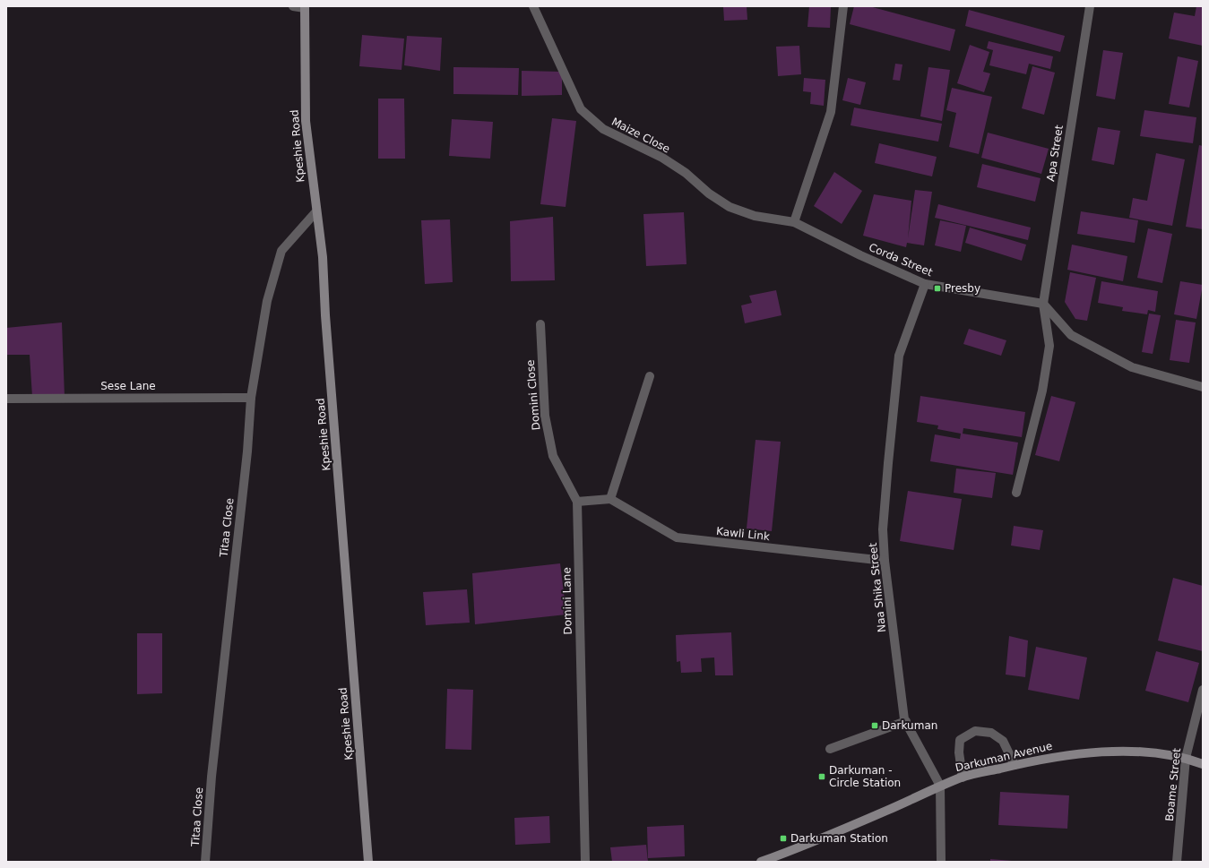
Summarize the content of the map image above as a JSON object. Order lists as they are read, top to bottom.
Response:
{
  "streets": {
    "street": [
      "Maize Close",
      "Kpeshie Road",
      "Apa Street",
      "Corda Street",
      "Sese Lane",
      "Domini Close",
      "Titaa Close",
      "Kawli Link",
      "Naa Shika Street",
      "Domini Lane",
      "Darkuman Avenue",
      "Boame Street"
    ]
  },
  "crossings": [
    ["Maize Close", "Corda Street"],
    ["Kpeshie Road", "Titaa Close"],
    ["Apa Street", "Corda Street"],
    ["Corda Street", "Naa Shika Street"],
    ["Sese Lane", "Titaa Close"],
    ["Domini Close", "Domini Lane"],
    ["Kawli Link", "Naa Shika Street"],
    ["Naa Shika Street", "Darkuman Avenue"],
    ["Darkuman Avenue", "Boame Street"]
  ],
  "places": {
    "transit": [
      "Presby",
      "Darkuman",
      "Darkuman - Circle Station",
      "Darkuman Station"
    ]
  }
}
